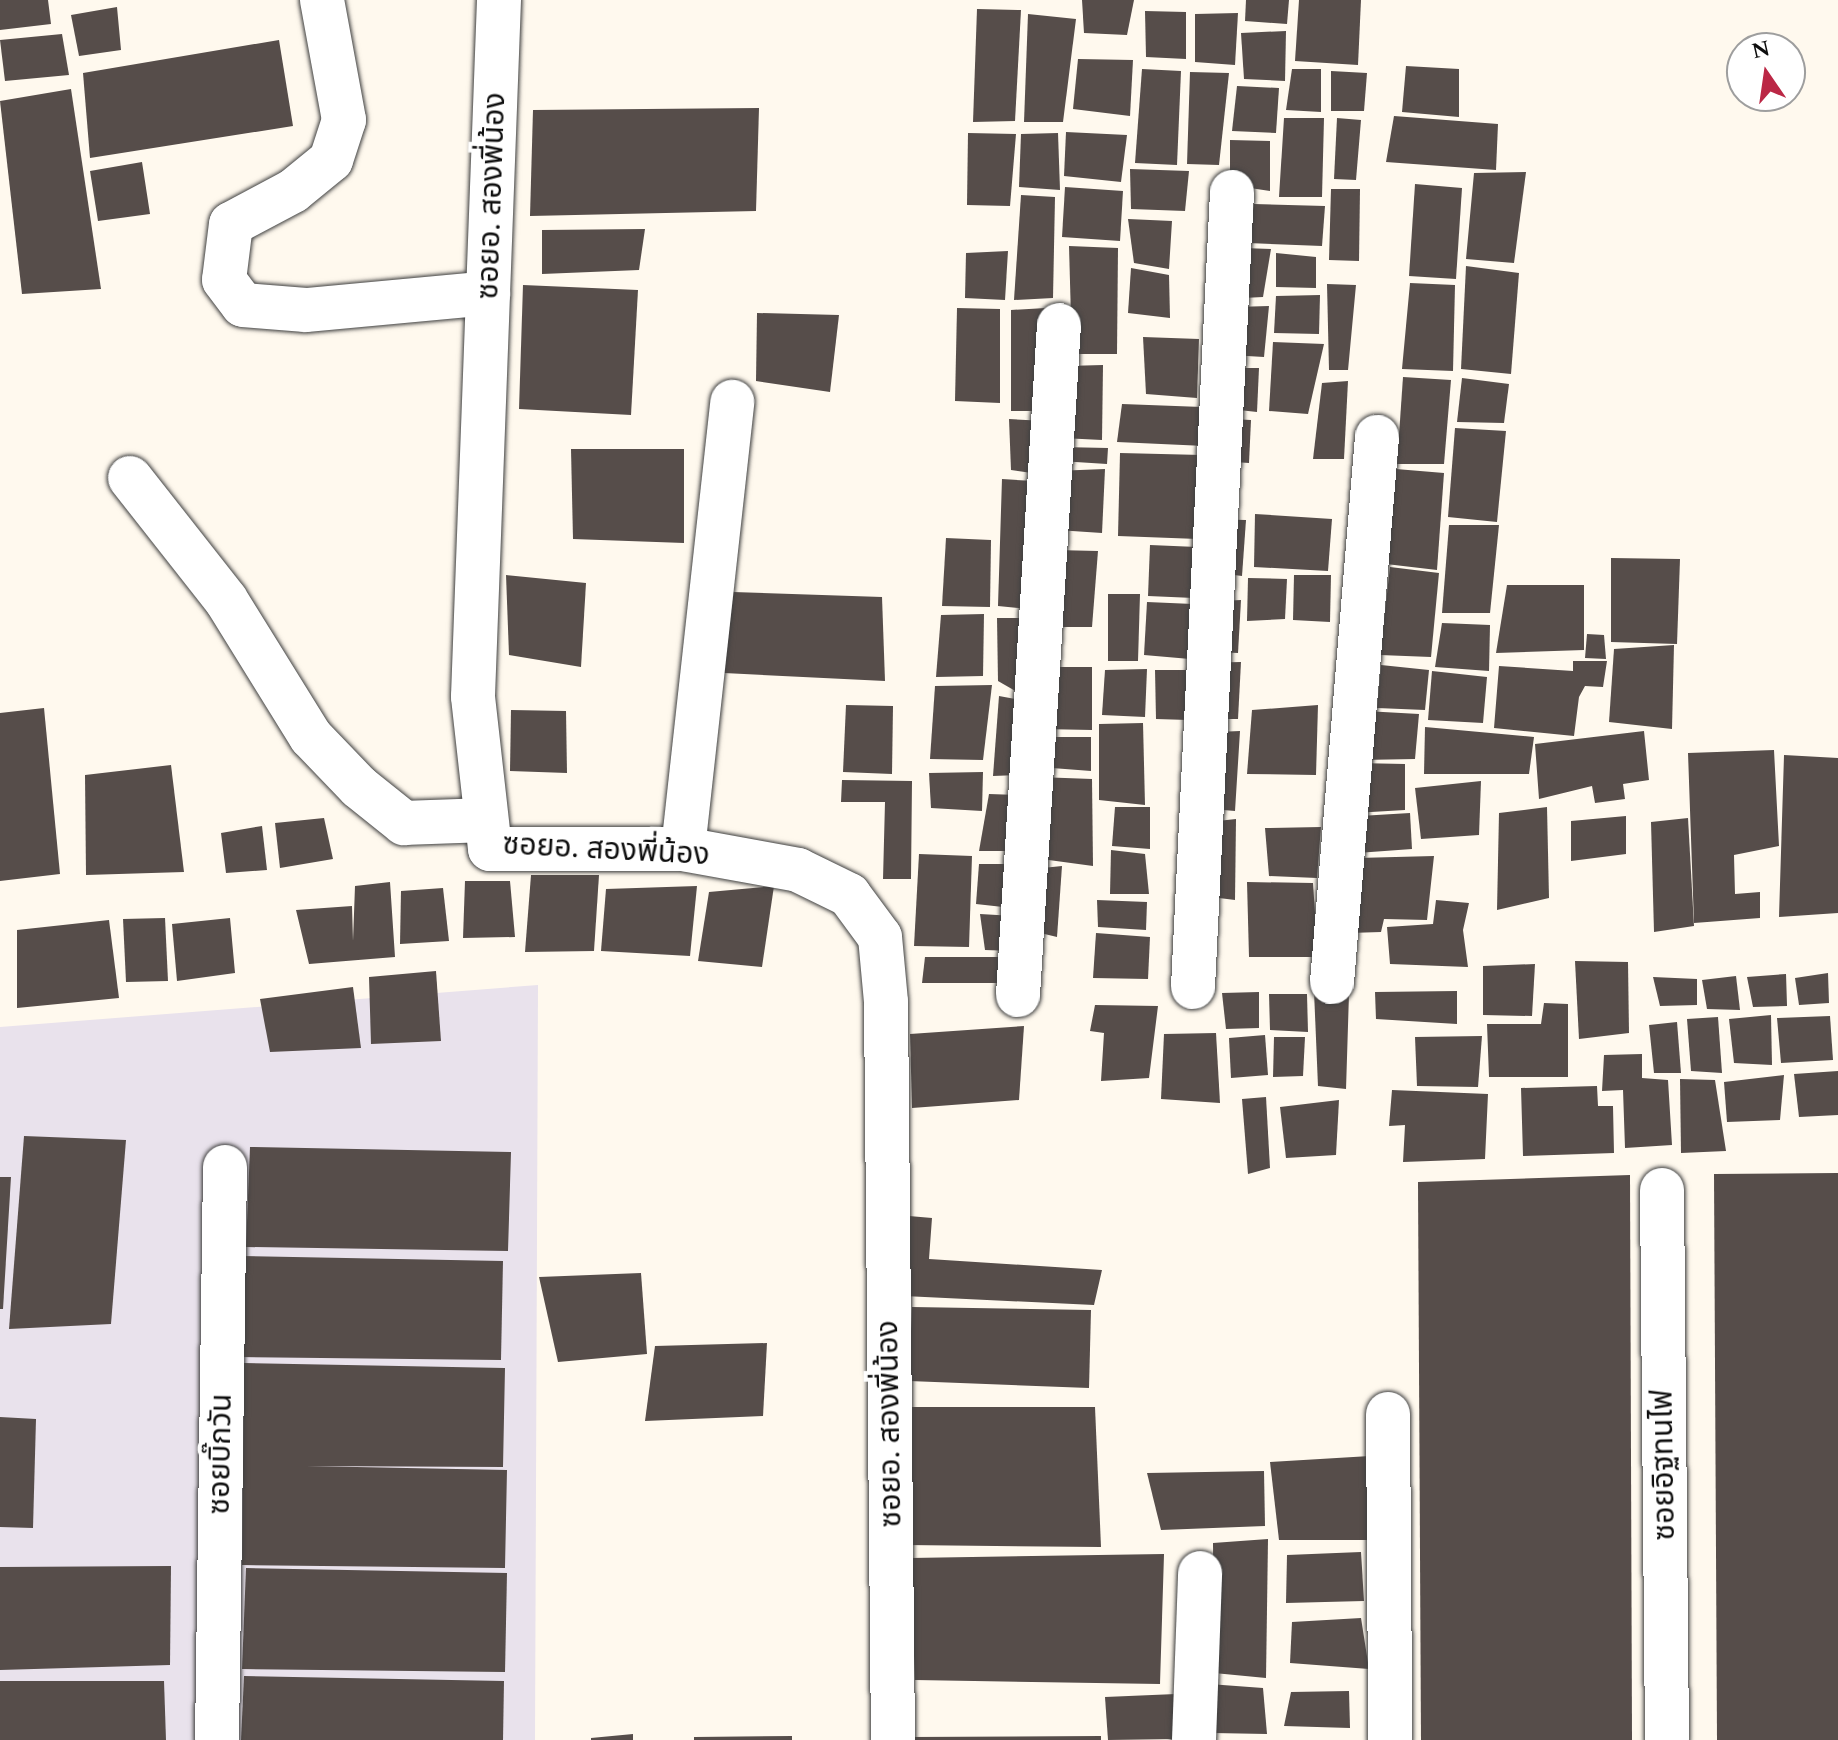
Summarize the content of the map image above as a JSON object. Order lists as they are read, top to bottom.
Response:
{
  "streets": {
    "street": ["ซอยอ. สองพี่น้อง", "ซอยบิ๊กวัน", "ซอยอิฐทนไฟ"]
  },
  "north": "top"
}
